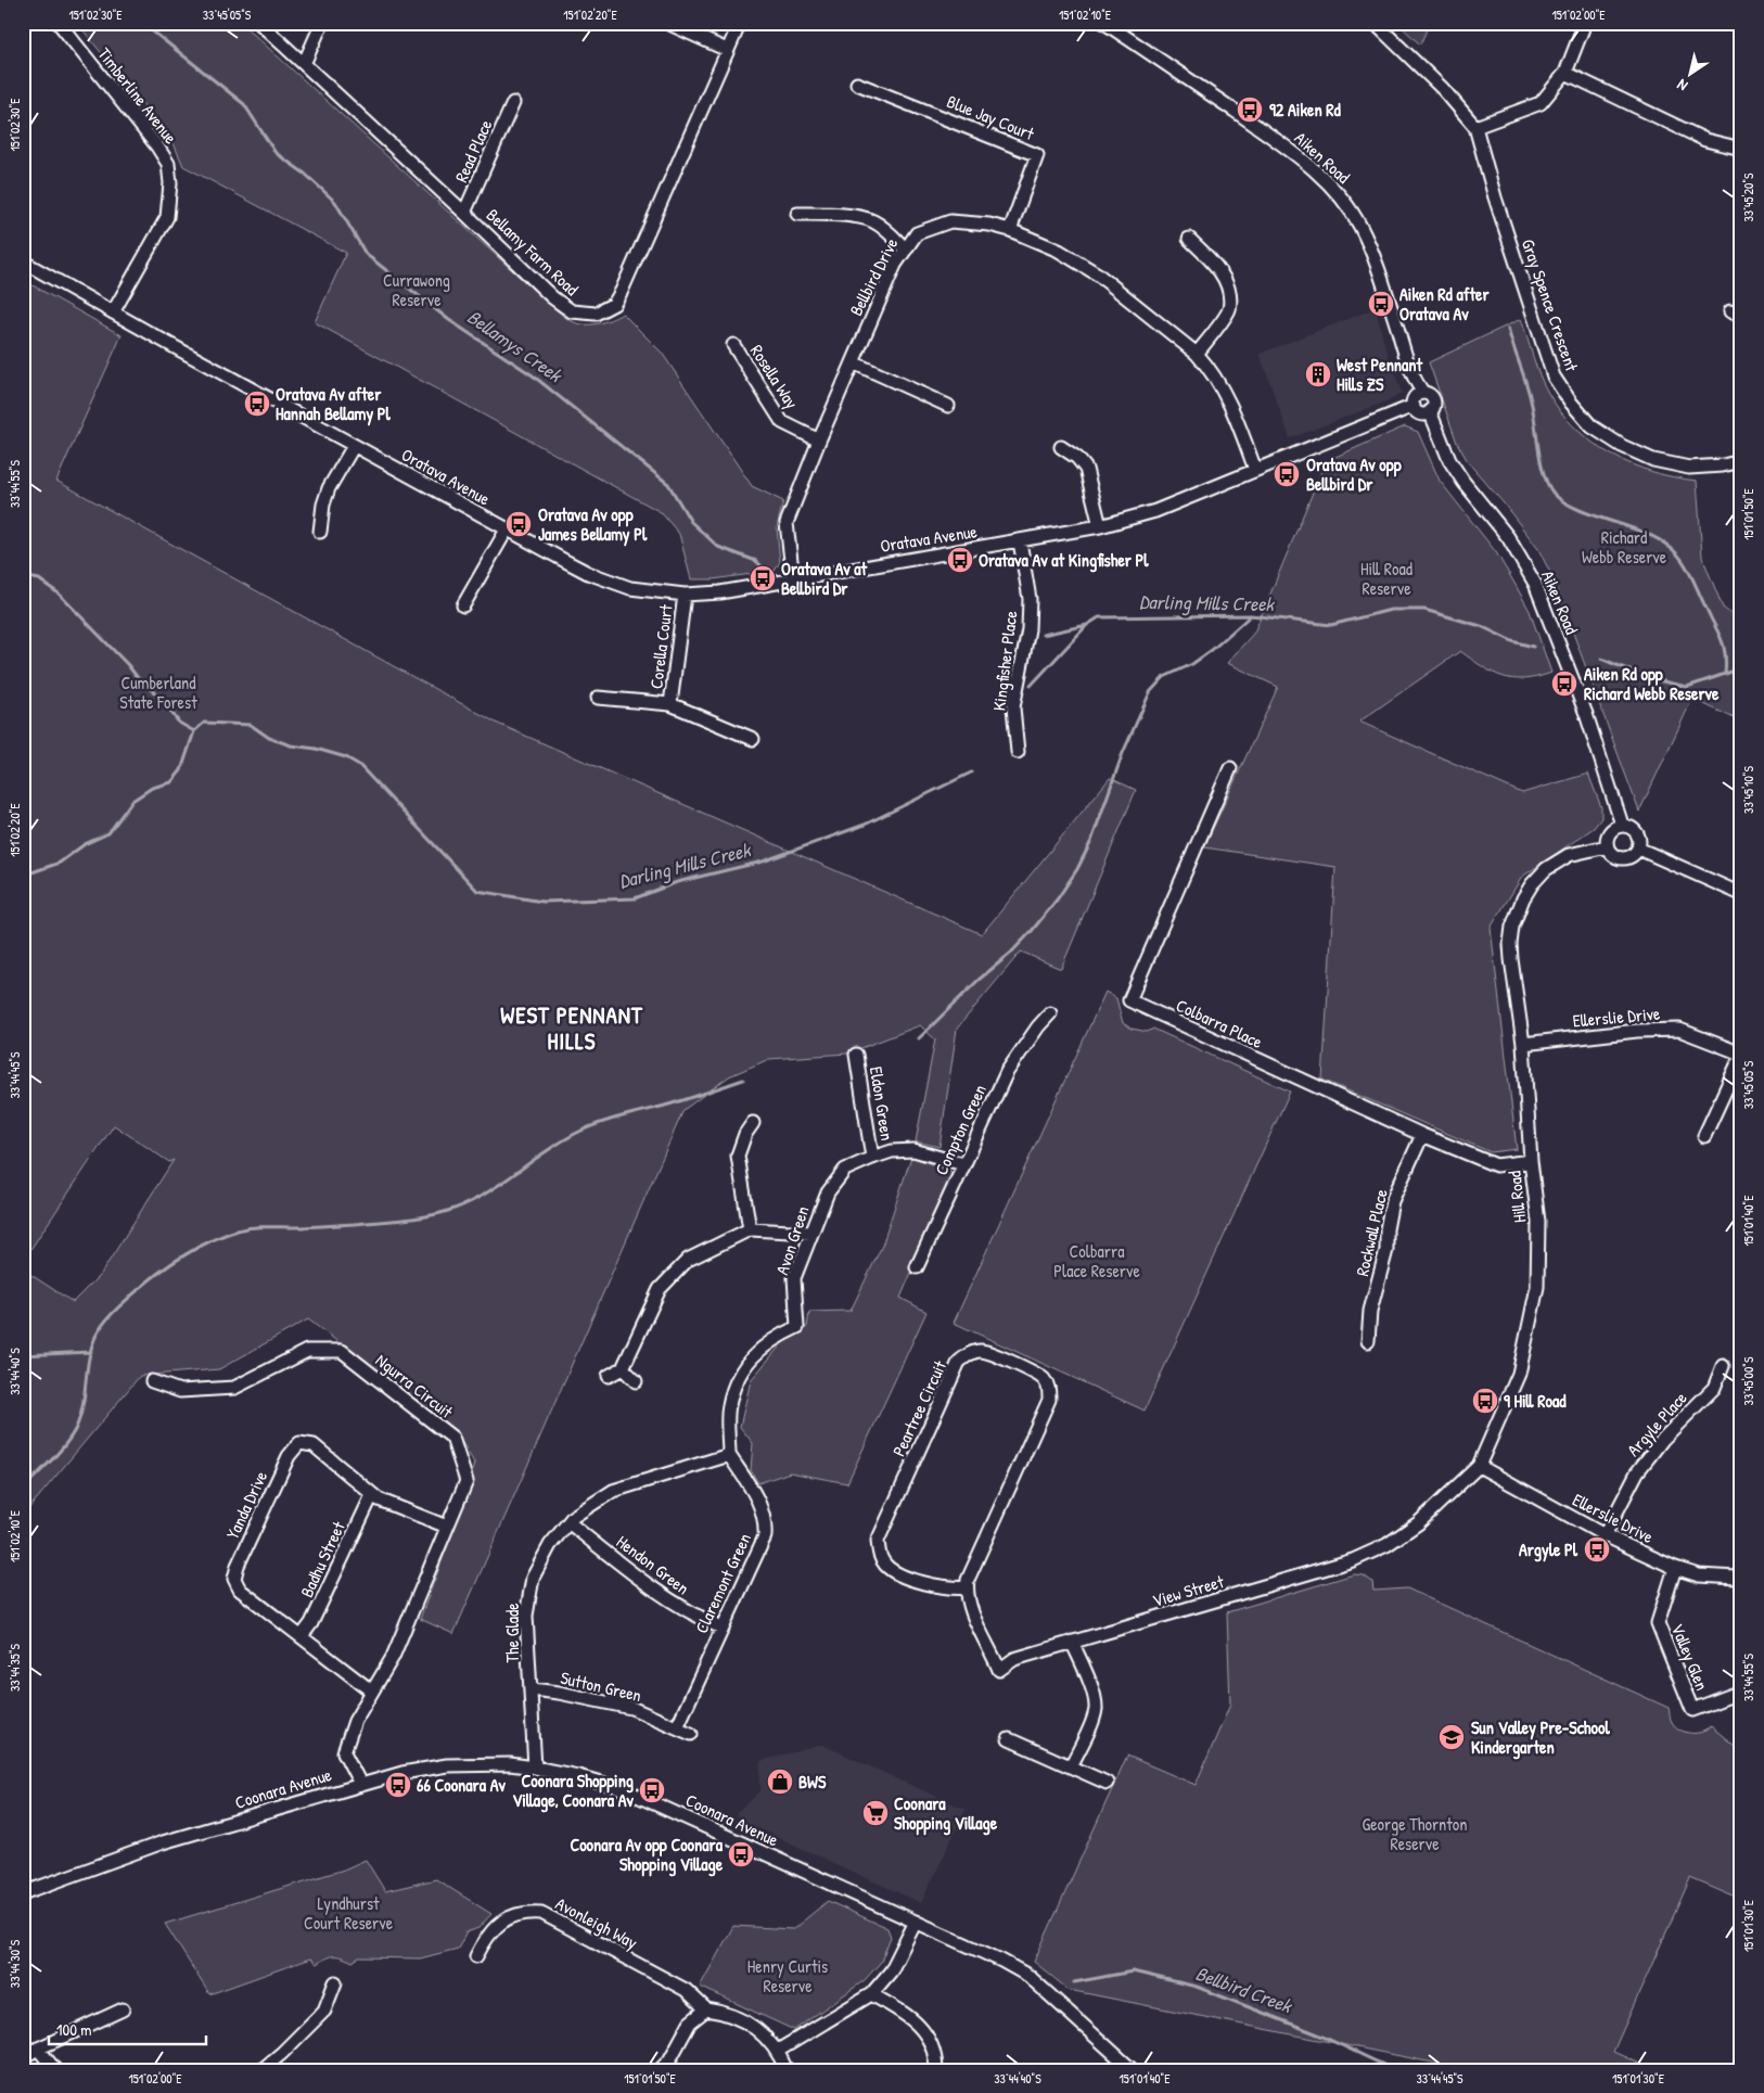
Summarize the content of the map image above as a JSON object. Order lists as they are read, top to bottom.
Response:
{
  "streets": {
    "street": [
      "Timberline Avenue",
      "Blue Jay Court",
      "Read Place",
      "Aiken Road",
      "Bellamy Farm Road",
      "Bellbird Drive",
      "Gray Spence Crescent",
      "Rosella Way",
      "Oratava Avenue",
      "Corella Court",
      "Kingfisher Place",
      "Ellerslie Drive",
      "Colbarra Place",
      "Eldon Green",
      "Compton Green",
      "Hill Road",
      "Rockwall Place",
      "Avon Green",
      "Ngurra Circuit",
      "Peartree Circuit",
      "Argyle Place",
      "Yanda Drive",
      "Badhu Street",
      "Hendon Green",
      "Claremont Green",
      "View Street",
      "The Glade",
      "Valley Glen",
      "Sutton Green",
      "Coonara Avenue",
      "Avonleigh Way"
    ]
  },
  "crossings": [
    ["Timberline Avenue", "Oratava Avenue"],
    ["Blue Jay Court", "Bellbird Drive"],
    ["Read Place", "Bellamy Farm Road"],
    ["Aiken Road", "Oratava Avenue"],
    ["Aiken Road", "Hill Road"],
    ["Bellbird Drive", "Rosella Way"],
    ["Bellbird Drive", "Oratava Avenue"],
    ["Oratava Avenue", "Corella Court"],
    ["Oratava Avenue", "Kingfisher Place"],
    ["Ellerslie Drive", "Hill Road"],
    ["Ellerslie Drive", "Argyle Place"],
    ["Ellerslie Drive", "Valley Glen"],
    ["Colbarra Place", "Hill Road"],
    ["Colbarra Place", "Rockwall Place"],
    ["Eldon Green", "Avon Green"],
    ["Compton Green", "Avon Green"],
    ["Hill Road", "View Street"],
    ["Avon Green", "Claremont Green"],
    ["Avon Green", "The Glade"],
    ["Ngurra Circuit", "Yanda Drive"],
    ["Ngurra Circuit", "Coonara Avenue"],
    ["Peartree Circuit", "View Street"],
    ["Yanda Drive", "Badhu Street"],
    ["Hendon Green", "Claremont Green"],
    ["Hendon Green", "The Glade"],
    ["Claremont Green", "The Glade"],
    ["Claremont Green", "Sutton Green"],
    ["The Glade", "Sutton Green"],
    ["The Glade", "Coonara Avenue"]
  ],
  "districts": ["WEST PENNANT HILLS"],
  "water": ["Bellamys Creek", "Darling Mills Creek", "Bellbird Creek"],
  "parks": [
    "Currawong Reserve",
    "Richard Webb Reserve",
    "Hill Road Reserve",
    "Cumberland State Forest",
    "Colbarra Place Reserve",
    "George Thornton Reserve",
    "Lyndhurst Court Reserve",
    "Henry Curtis Reserve"
  ],
  "places": {
    "bus stop": [
      "92 Aiken Rd",
      "Aiken Rd after Oratava Av",
      "Oratava Av after Hannah Bellamy Pl",
      "Oratava Av opp Bellbird Dr",
      "Oratava Av opp James Bellamy Pl",
      "Oratava Av at Kingfisher Pl",
      "Oratava Av at Bellbird Dr",
      "Aiken Rd opp Richard Webb Reserve",
      "9 Hill Road",
      "Argyle Pl",
      "66 Coonara Av",
      "Coonara Shopping Village, Coonara Av",
      "Coonara Av opp Coonara Shopping Village"
    ],
    "building": ["West Pennant Hills ZS"],
    "school or university": ["Sun Valley Pre-School Kindergarten"],
    "shop": ["BWS"],
    "supermarket": ["Coonara Shopping Village"]
  },
  "scale_bar": "100 m",
  "north": "bottom left",
  "coordinates": [
    "151°02'30\"E",
    "33°45'05\"S",
    "151°02'20\"E",
    "151°02'10\"E",
    "151°02'00\"E",
    "33°45'20\"S",
    "33°44'55\"S",
    "151°01'50\"E",
    "33°45'10\"S",
    "33°44'45\"S",
    "151°01'40\"E",
    "33°44'40\"S",
    "33°45'00\"S",
    "33°44'35\"S",
    "151°01'30\"E",
    "33°44'30\"S"
  ]
}
